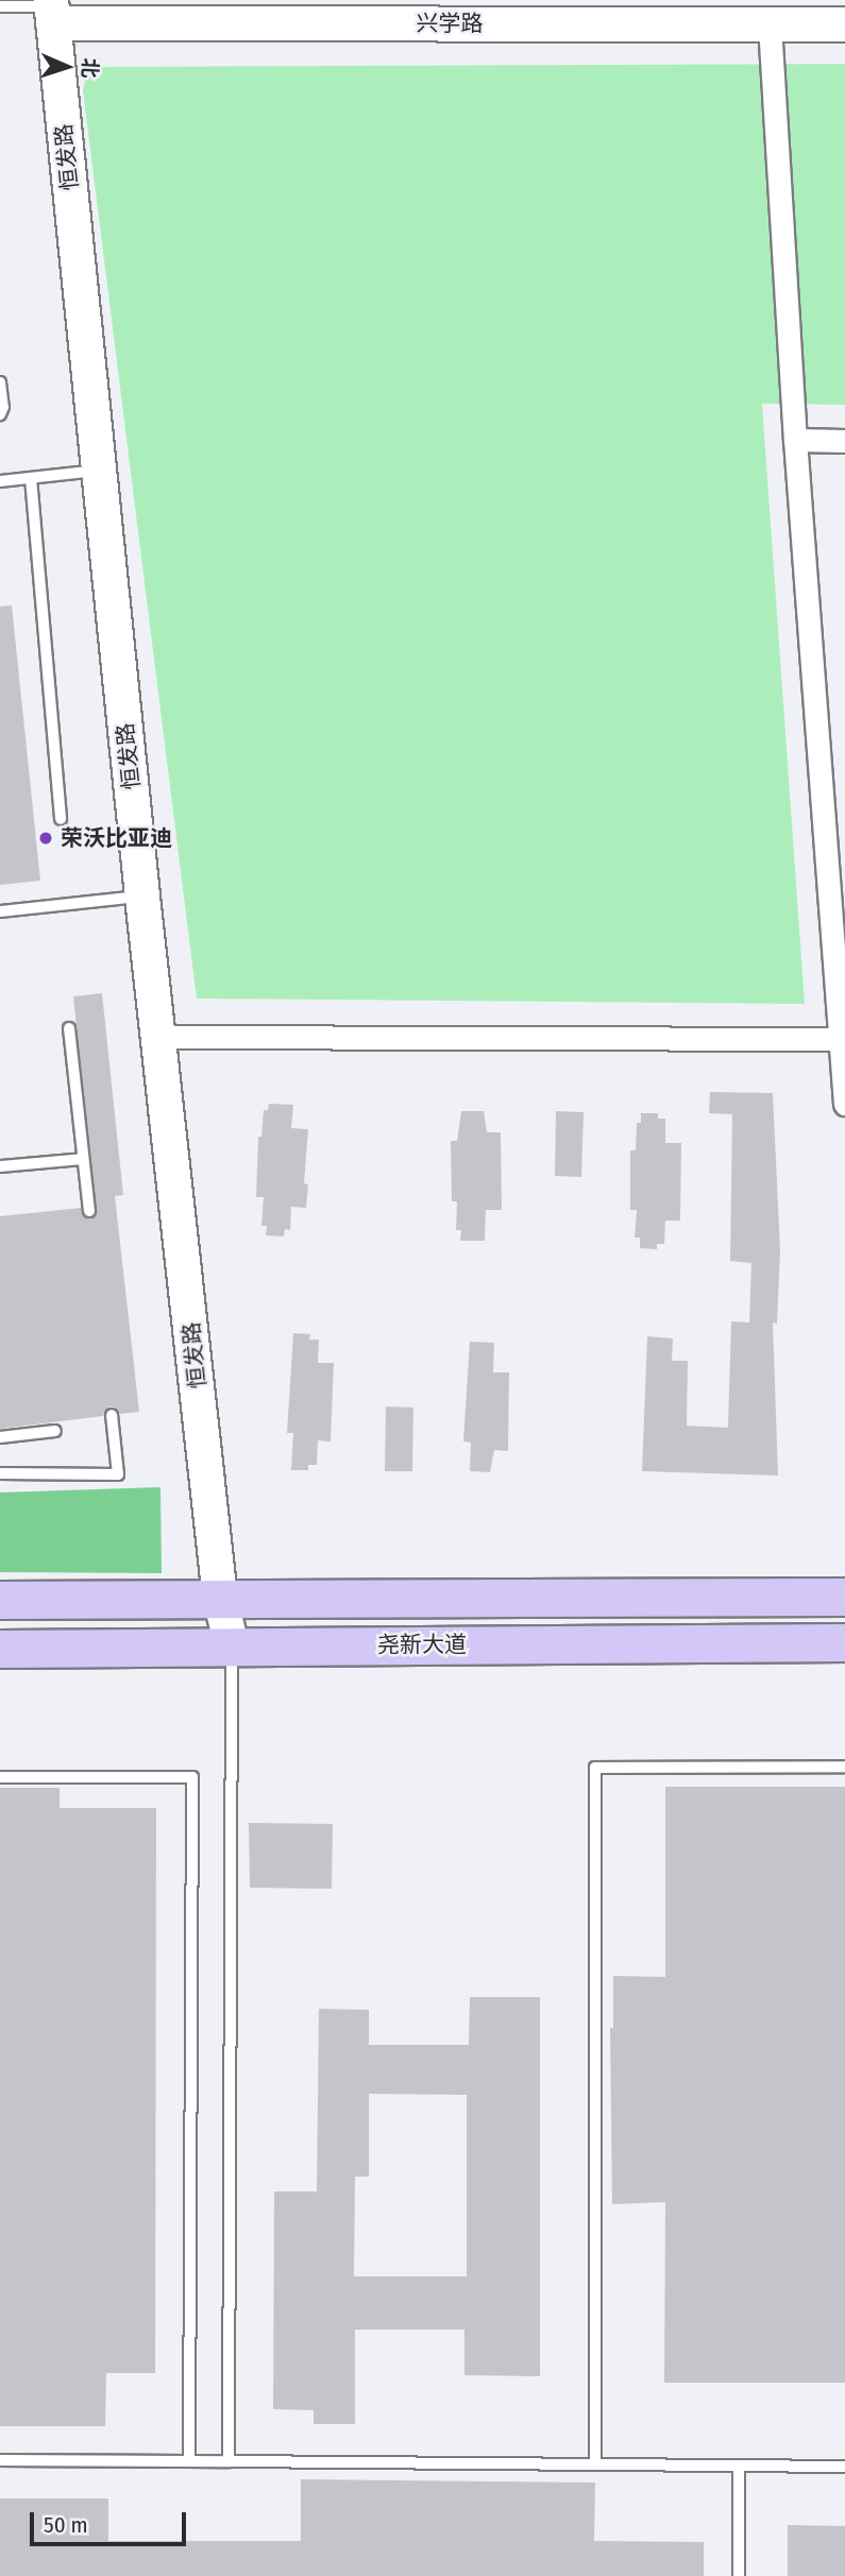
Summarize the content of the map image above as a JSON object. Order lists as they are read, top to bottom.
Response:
{
  "streets": {
    "main road": ["尧新大道"],
    "street": ["兴学路", "恒发路"]
  },
  "crossings": [
    ["兴学路", "恒发路"],
    ["恒发路", "尧新大道"]
  ],
  "places": ["荣沃比亚迪"],
  "scale_bar": "50 m",
  "north": "right"
}
